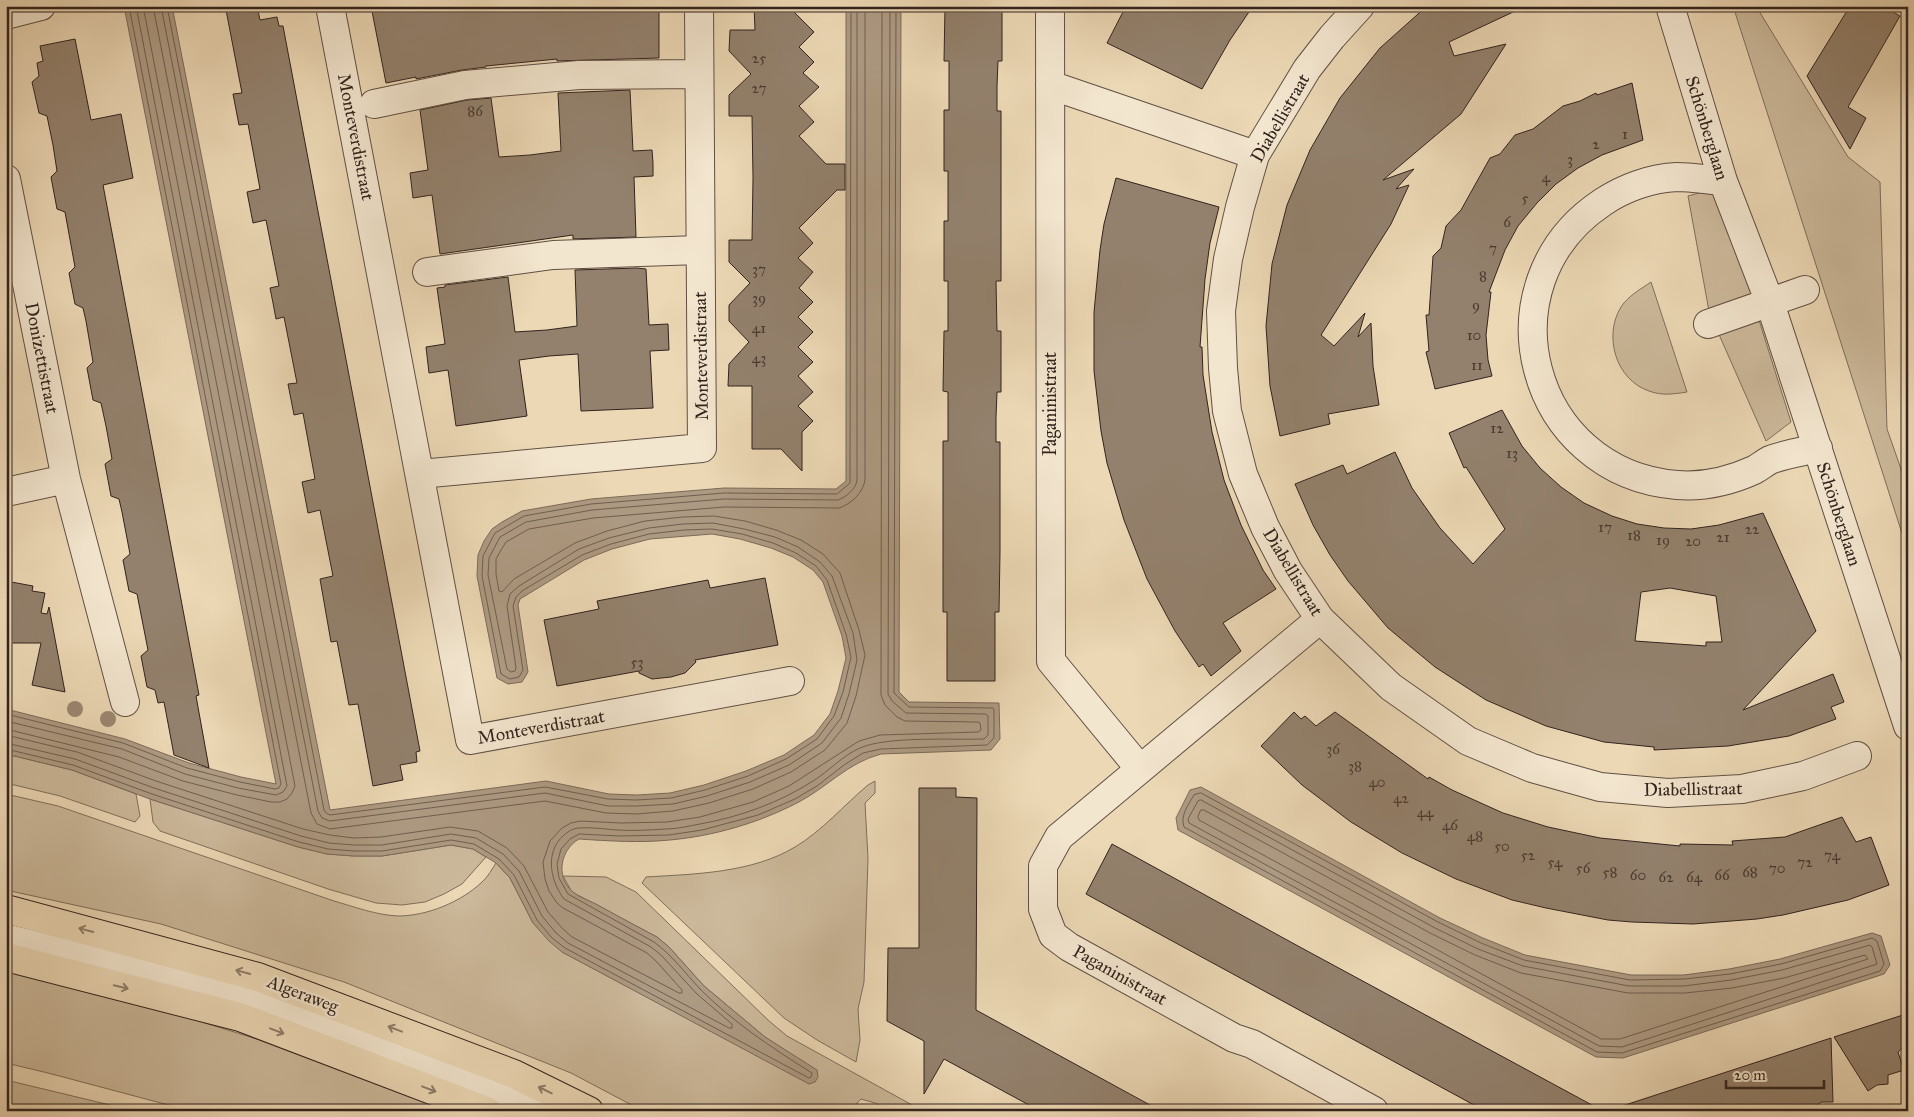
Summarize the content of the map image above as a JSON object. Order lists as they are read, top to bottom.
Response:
{
  "streets": {
    "main road": ["Algeraweg"],
    "street": [
      "Diabellistraat",
      "Schönberglaan",
      "Monteverdistraat",
      "Donizettistraat",
      "Paganinistraat"
    ]
  },
  "crossings": [
    ["Diabellistraat", "Paganinistraat"]
  ],
  "house_numbers": [
    "25",
    "27",
    "86",
    "1",
    "2",
    "3",
    "4",
    "5",
    "6",
    "7",
    "37",
    "8",
    "39",
    "9",
    "41",
    "10",
    "43",
    "11",
    "12",
    "13",
    "17",
    "22",
    "18",
    "21",
    "19",
    "20",
    "53",
    "36",
    "38",
    "40",
    "42",
    "44",
    "46",
    "48",
    "50",
    "52",
    "74",
    "54",
    "72",
    "56",
    "70",
    "58",
    "68",
    "60",
    "66",
    "62",
    "64"
  ],
  "scale_bar": "20 m"
}
